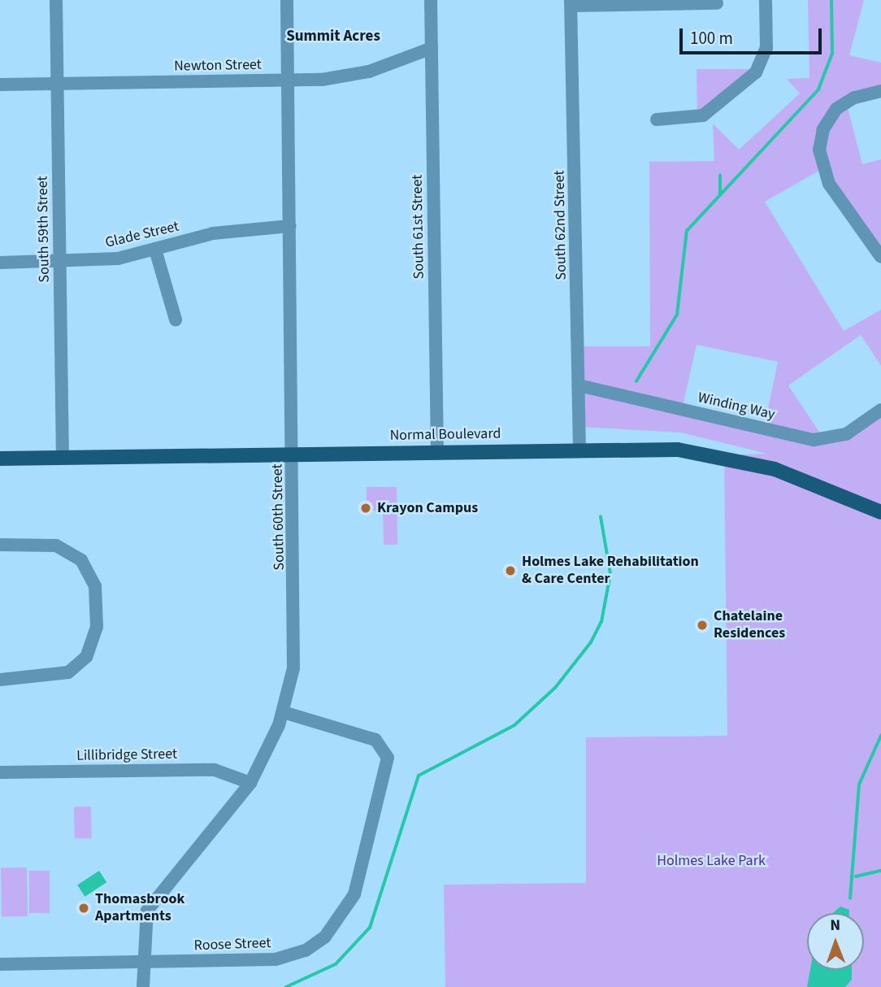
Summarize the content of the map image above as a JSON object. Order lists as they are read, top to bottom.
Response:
{
  "streets": {
    "main road": ["Normal Boulevard"],
    "street": [
      "Newton Street",
      "South 62nd Street",
      "South 61st Street",
      "South 59th Street",
      "Glade Street",
      "Winding Way",
      "South 60th Street",
      "Lillibridge Street",
      "Roose Street"
    ]
  },
  "crossings": [
    ["Newton Street", "South 61st Street"],
    ["Newton Street", "South 59th Street"],
    ["Newton Street", "South 60th Street"],
    ["South 62nd Street", "Winding Way"],
    ["South 62nd Street", "Normal Boulevard"],
    ["South 61st Street", "Normal Boulevard"],
    ["South 59th Street", "Glade Street"],
    ["South 59th Street", "Normal Boulevard"],
    ["Glade Street", "South 60th Street"],
    ["Normal Boulevard", "South 60th Street"],
    ["South 60th Street", "Lillibridge Street"],
    ["South 60th Street", "Roose Street"]
  ],
  "districts": ["Summit Acres"],
  "parks": ["Holmes Lake Park"],
  "places": [
    "Krayon Campus",
    "Holmes Lake Rehabilitation & Care Center",
    "Chatelaine Residences",
    "Thomasbrook Apartments"
  ],
  "scale_bar": "100 m",
  "north": "top"
}
